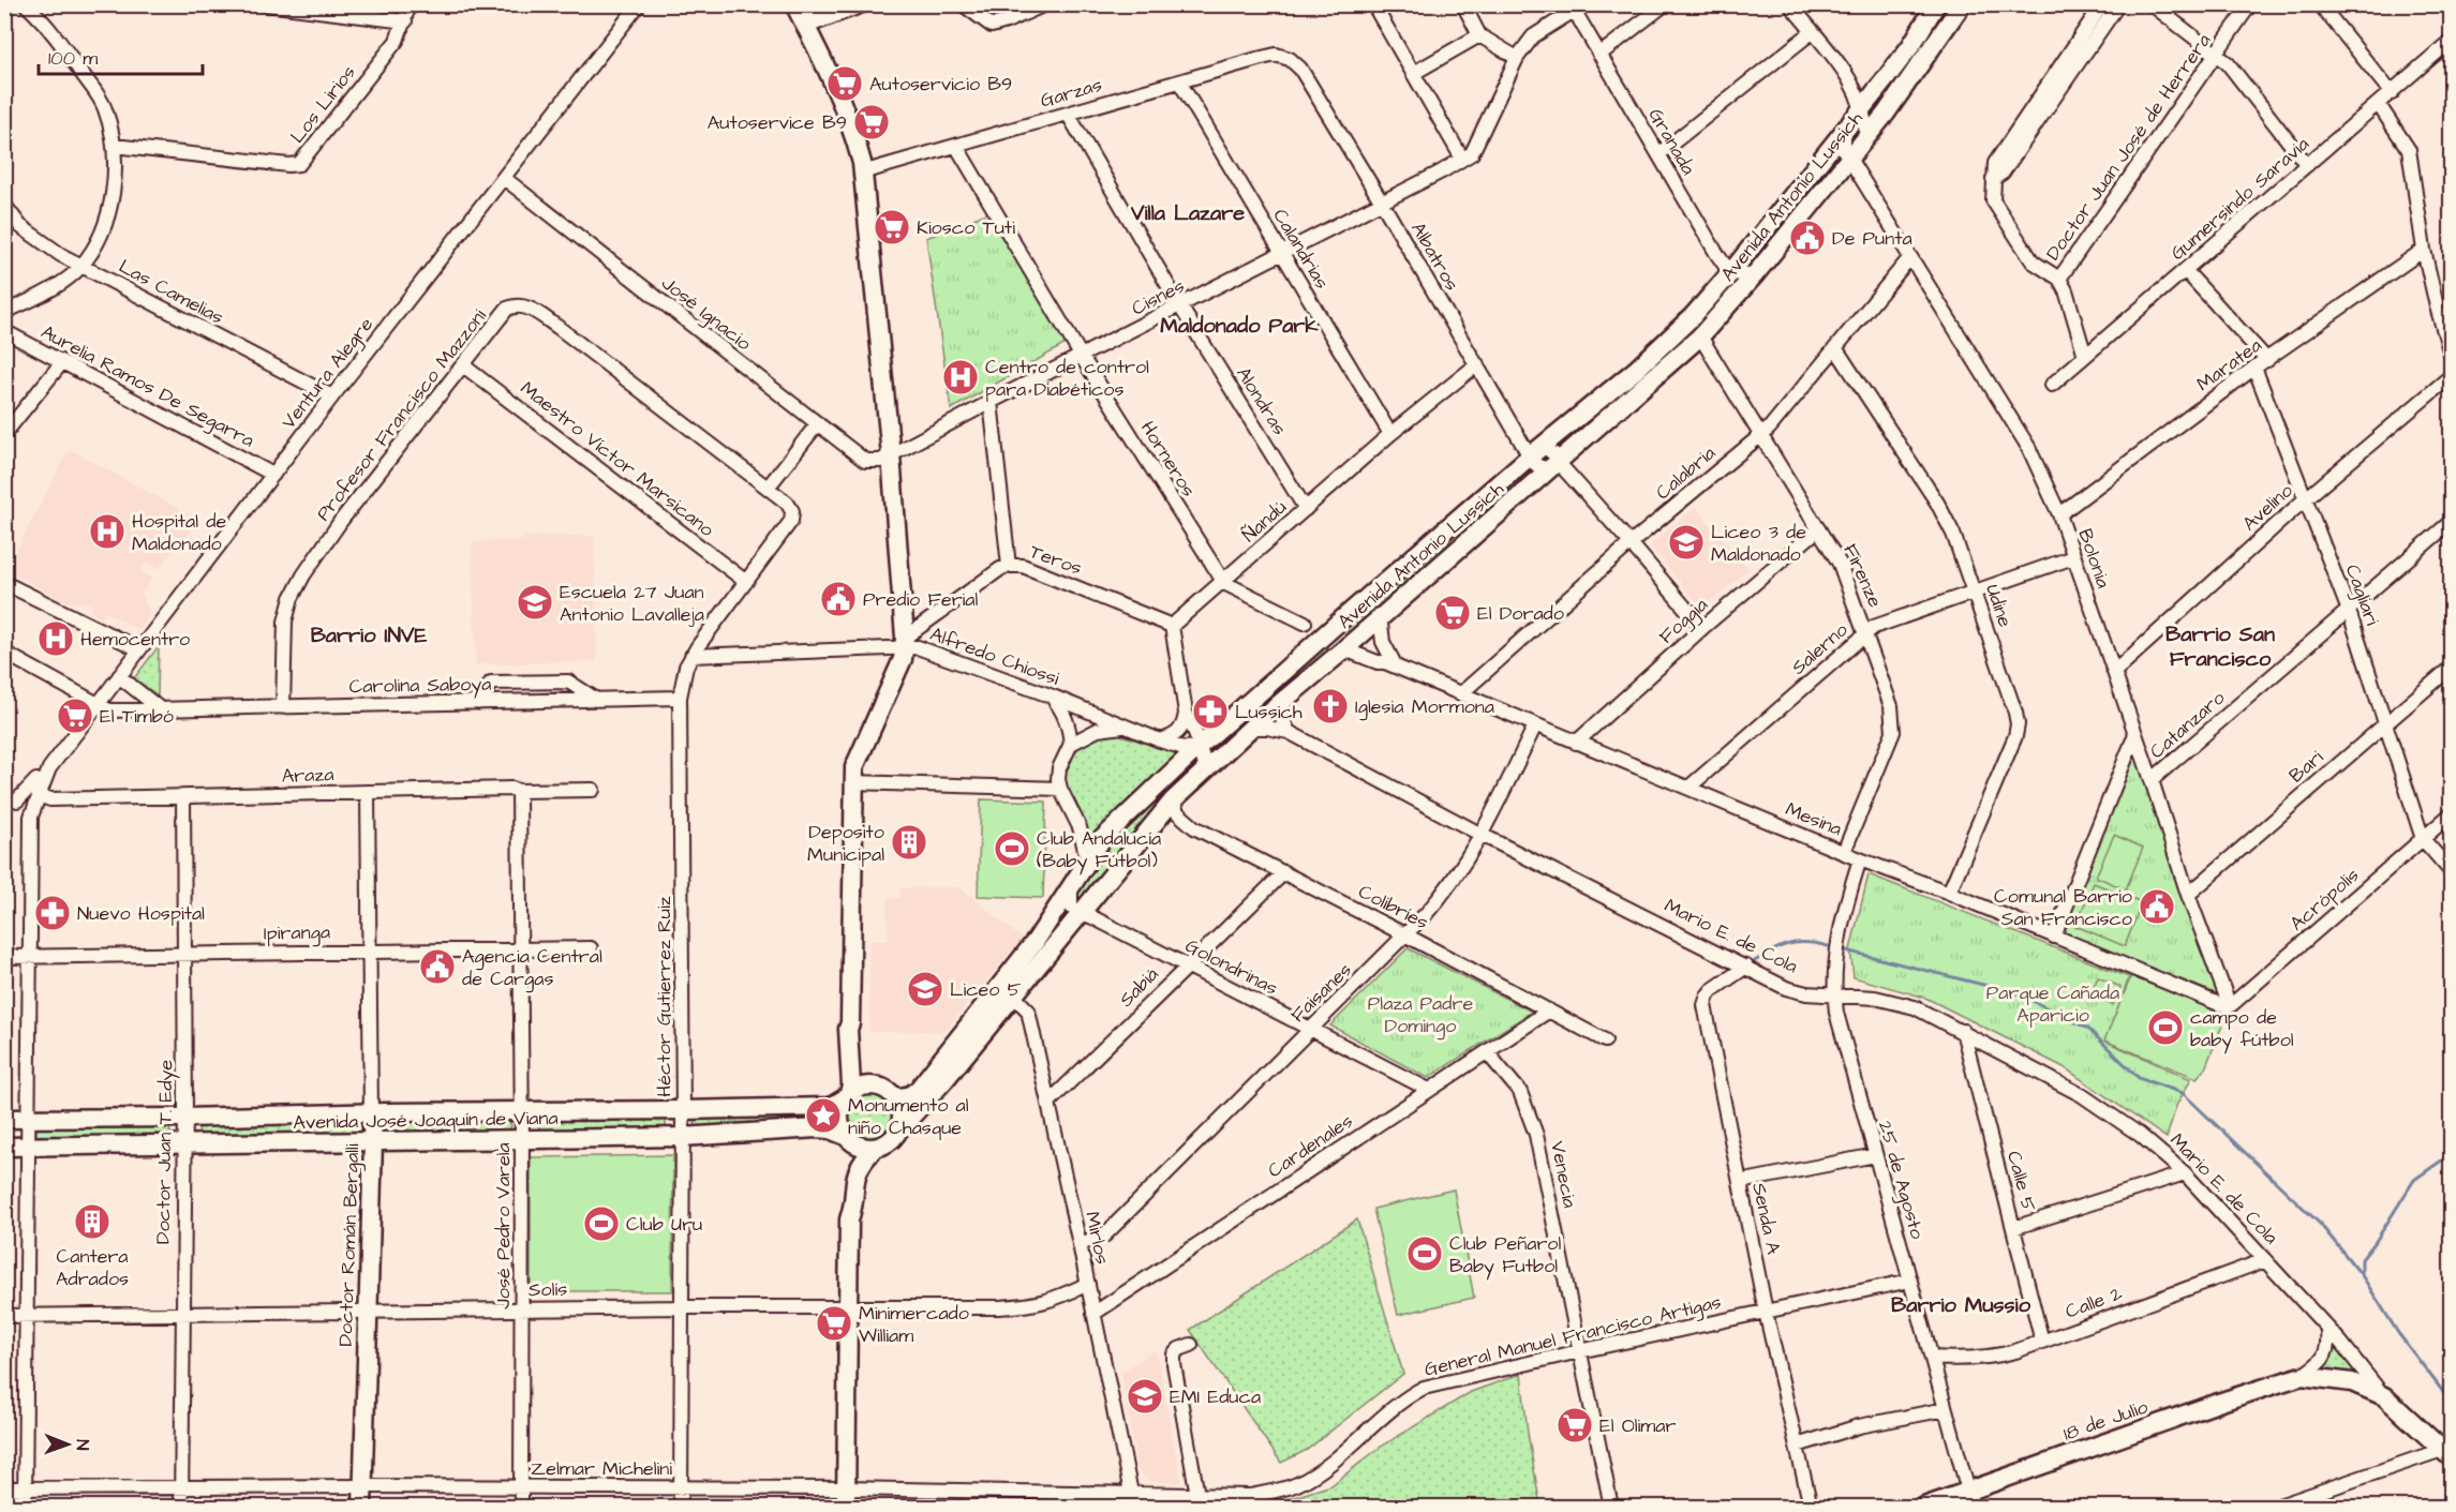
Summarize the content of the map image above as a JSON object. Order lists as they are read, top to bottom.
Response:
{
  "streets": {
    "main road": [
      "Avenida Antonio Lussich",
      "Mario E. de Cola",
      "Avenida José Joaquín de Viana",
      "Doctor Román Bergalli",
      "18 de Julio"
    ],
    "street": [
      "Garzas",
      "Los Lirios",
      "Granada",
      "Doctor Juan José de Herrera",
      "Gumersindo Saravia",
      "Calandrias",
      "Albatros",
      "Las Camelias",
      "Cisnes",
      "José Ignacio",
      "Maratea",
      "Ventura Alegre",
      "Aurelia Ramos De Segarra",
      "Alondras",
      "Profesor Francisco Mazzoni",
      "Maestro Víctor Marsicano",
      "Horneros",
      "Calabria",
      "Avelino",
      "Ñandú",
      "Bolonia",
      "Teros",
      "Firenze",
      "Cagliari",
      "Udine",
      "Foggia",
      "Salerno",
      "Alfredo Chiossi",
      "Carolina Saboya",
      "Catanzaro",
      "Bari",
      "Araza",
      "Mesina",
      "Acrópolis",
      "Colibríes",
      "Ipiranga",
      "Golondrinas",
      "Sabiá",
      "Faisanes",
      "Héctor Gutierrez Ruiz",
      "Cardenales",
      "Doctor Juan T. Edye",
      "Venecia",
      "25 de Agosto",
      "Calle 5",
      "Senda A",
      "José Pedro Varela",
      "Mirlos",
      "Solís",
      "Calle 2",
      "General Manuel Francisco Artigas",
      "Zelmar Michelini"
    ]
  },
  "crossings": [
    ["Garzas", "Calandrias"],
    ["Garzas", "Albatros"],
    ["Garzas", "Alondras"],
    ["Garzas", "Horneros"],
    ["Granada", "Avenida Antonio Lussich"],
    ["Avenida Antonio Lussich", "Albatros"],
    ["Avenida Antonio Lussich", "Bolonia"],
    ["Avenida Antonio Lussich", "Firenze"],
    ["Avenida Antonio Lussich", "Alfredo Chiossi"],
    ["Avenida Antonio Lussich", "Mesina"],
    ["Avenida Antonio Lussich", "Colibríes"],
    ["Avenida Antonio Lussich", "Mario E. de Cola"],
    ["Avenida Antonio Lussich", "Golondrinas"],
    ["Avenida Antonio Lussich", "Avenida José Joaquín de Viana"],
    ["Avenida Antonio Lussich", "Mirlos"],
    ["Calandrias", "Cisnes"],
    ["Calandrias", "Ñandú"],
    ["Albatros", "Cisnes"],
    ["Albatros", "Ñandú"],
    ["Las Camelias", "Ventura Alegre"],
    ["Cisnes", "José Ignacio"],
    ["Cisnes", "Alondras"],
    ["Cisnes", "Horneros"],
    ["Cisnes", "Teros"],
    ["José Ignacio", "Ventura Alegre"],
    ["Maratea", "Bolonia"],
    ["Maratea", "Cagliari"],
    ["Ventura Alegre", "Aurelia Ramos De Segarra"],
    ["Ventura Alegre", "Carolina Saboya"],
    ["Ventura Alegre", "Araza"],
    ["Ventura Alegre", "Ipiranga"],
    ["Ventura Alegre", "Avenida José Joaquín de Viana"],
    ["Ventura Alegre", "Solís"],
    ["Ventura Alegre", "Zelmar Michelini"],
    ["Alondras", "Ñandú"],
    ["Profesor Francisco Mazzoni", "Maestro Víctor Marsicano"],
    ["Profesor Francisco Mazzoni", "Carolina Saboya"],
    ["Profesor Francisco Mazzoni", "Héctor Gutierrez Ruiz"],
    ["Maestro Víctor Marsicano", "Héctor Gutierrez Ruiz"],
    ["Horneros", "Ñandú"],
    ["Calabria", "Bolonia"],
    ["Calabria", "Firenze"],
    ["Calabria", "Udine"],
    ["Calabria", "Mesina"],
    ["Avelino", "Bolonia"],
    ["Avelino", "Cagliari"],
    ["Ñandú", "Teros"],
    ["Bolonia", "Salerno"],
    ["Bolonia", "Catanzaro"],
    ["Bolonia", "Bari"],
    ["Bolonia", "Mesina"],
    ["Bolonia", "Acrópolis"],
    ["Firenze", "Foggia"],
    ["Firenze", "Salerno"],
    ["Firenze", "Mesina"],
    ["Cagliari", "Catanzaro"],
    ["Cagliari", "Bari"],
    ["Cagliari", "Acrópolis"],
    ["Udine", "Salerno"],
    ["Udine", "Mesina"],
    ["Foggia", "Mesina"],
    ["Salerno", "Mesina"],
    ["Alfredo Chiossi", "Héctor Gutierrez Ruiz"],
    ["Carolina Saboya", "Héctor Gutierrez Ruiz"],
    ["Araza", "Doctor Juan T. Edye"],
    ["Araza", "José Pedro Varela"],
    ["Araza", "Doctor Román Bergalli"],
    ["Mesina", "Acrópolis"],
    ["Mesina", "Faisanes"],
    ["Mesina", "25 de Agosto"],
    ["Colibríes", "Sabiá"],
    ["Colibríes", "Faisanes"],
    ["Colibríes", "Cardenales"],
    ["Ipiranga", "Doctor Juan T. Edye"],
    ["Ipiranga", "José Pedro Varela"],
    ["Ipiranga", "Doctor Román Bergalli"],
    ["Mario E. de Cola", "Faisanes"],
    ["Mario E. de Cola", "25 de Agosto"],
    ["Mario E. de Cola", "Calle 5"],
    ["Mario E. de Cola", "Senda A"],
    ["Mario E. de Cola", "Calle 2"],
    ["Mario E. de Cola", "18 de Julio"],
    ["Golondrinas", "Sabiá"],
    ["Golondrinas", "Faisanes"],
    ["Golondrinas", "Cardenales"],
    ["Sabiá", "Mirlos"],
    ["Faisanes", "Mirlos"],
    ["Héctor Gutierrez Ruiz", "Avenida José Joaquín de Viana"],
    ["Héctor Gutierrez Ruiz", "Solís"],
    ["Héctor Gutierrez Ruiz", "Zelmar Michelini"],
    ["Avenida José Joaquín de Viana", "Doctor Juan T. Edye"],
    ["Avenida José Joaquín de Viana", "José Pedro Varela"],
    ["Avenida José Joaquín de Viana", "Doctor Román Bergalli"],
    ["Cardenales", "Venecia"],
    ["Cardenales", "Mirlos"],
    ["Doctor Juan T. Edye", "Solís"],
    ["Doctor Juan T. Edye", "Zelmar Michelini"],
    ["Venecia", "General Manuel Francisco Artigas"],
    ["25 de Agosto", "Calle 2"],
    ["25 de Agosto", "General Manuel Francisco Artigas"],
    ["25 de Agosto", "18 de Julio"],
    ["Calle 5", "Calle 2"],
    ["Senda A", "General Manuel Francisco Artigas"],
    ["José Pedro Varela", "Solís"],
    ["José Pedro Varela", "Zelmar Michelini"],
    ["Mirlos", "Solís"],
    ["Mirlos", "Zelmar Michelini"],
    ["Doctor Román Bergalli", "Solís"],
    ["Doctor Román Bergalli", "Zelmar Michelini"],
    ["General Manuel Francisco Artigas", "Zelmar Michelini"]
  ],
  "districts": [
    "Villa Lazare",
    "Maldonado Park",
    "Barrio San Francisco",
    "Barrio INVE",
    "Barrio Mussio"
  ],
  "parks": ["Parque Cañada Aparicio", "Plaza Padre Domingo"],
  "places": {
    "supermarket": [
      "Autoservicio B9",
      "Autoservice B9",
      "Kiosco Tuti",
      "El Dorado",
      "El Timbó",
      "Minimercado William",
      "El Olimar"
    ],
    "public building": [
      "De Punta",
      "Predio Ferial",
      "Comunal Barrio San Francisco",
      "Agencia Central de Cargas"
    ],
    "hospital": ["Centro de control para Diabéticos", "Hospital de Maldonado", "Hemocentro"],
    "school or university": [
      "Liceo 3 de Maldonado",
      "Escuela 27 Juan Antonio Lavalleja",
      "Liceo 5",
      "EMI Educa"
    ],
    "church": ["Iglesia Mormona"],
    "pharmacy": ["Lussich", "Nuevo Hospital"],
    "building": ["Deposito Municipal", "Cantera Adrados"],
    "sports": [
      "Club Andalucía (Baby Fútbol)",
      "campo de baby fútbol",
      "Club Uru",
      "Club Peñarol Baby Futbol"
    ],
    "place": ["Monumento al niño Chasque"]
  },
  "scale_bar": "100 m",
  "north": "right"
}
